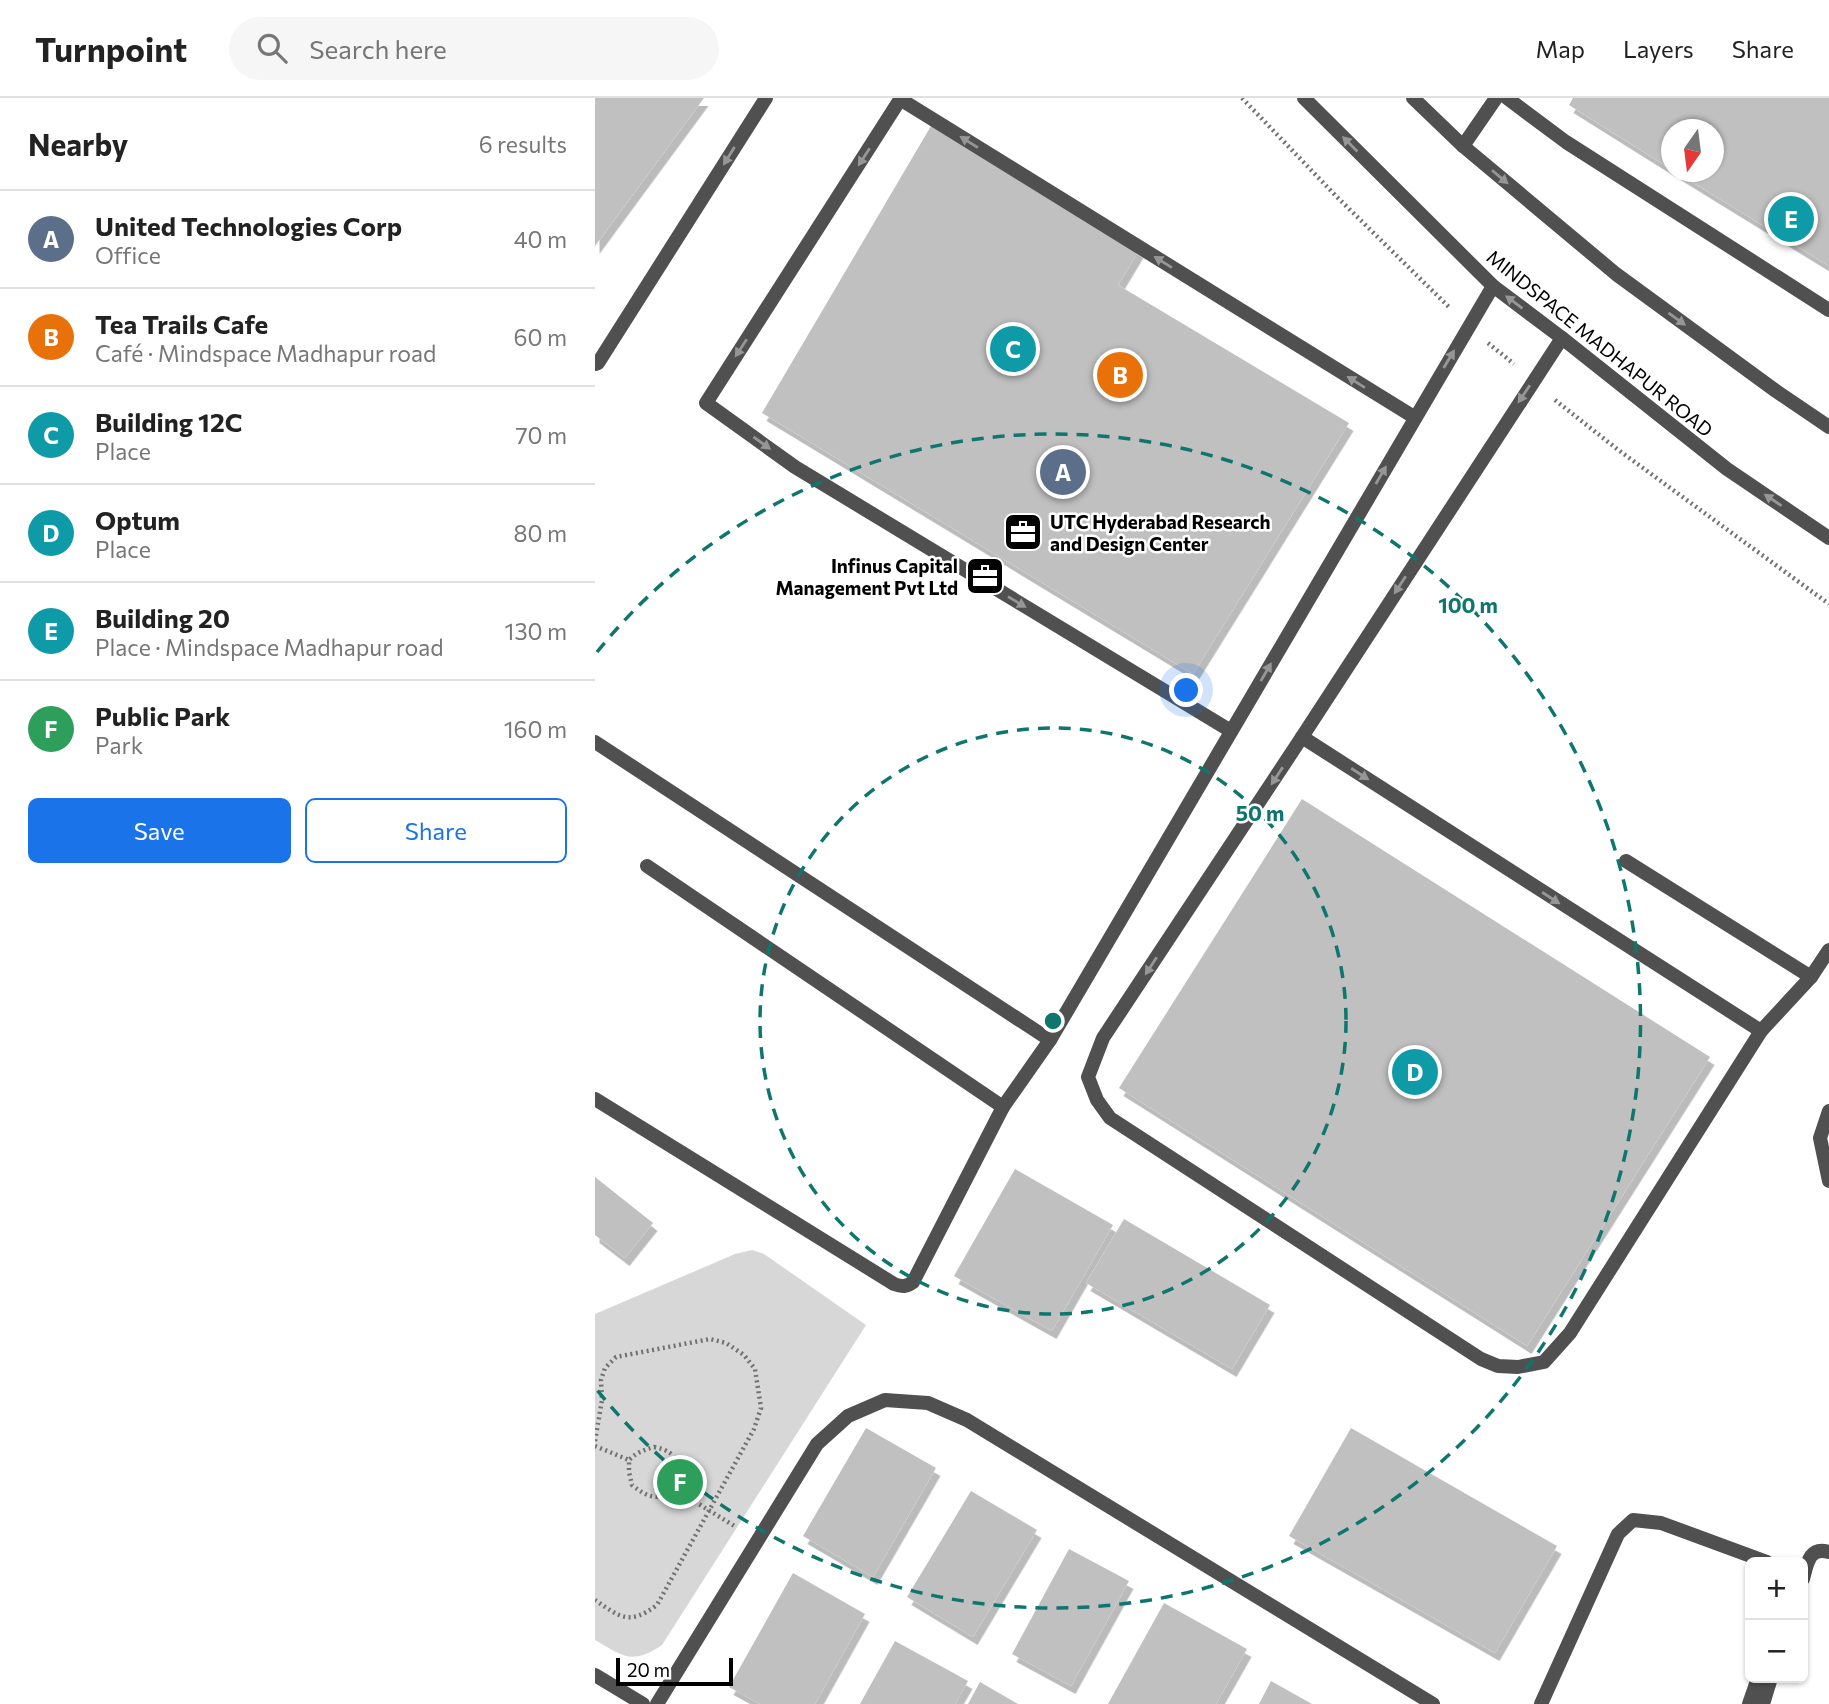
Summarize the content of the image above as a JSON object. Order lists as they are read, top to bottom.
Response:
{
  "streets": {
    "street": ["MINDSPACE MADHAPUR ROAD"]
  },
  "places": {
    "office": ["UTC Hyderabad Research and Design Center", "Infinus Capital Management Pvt Ltd"]
  },
  "scale_bar": "20 m",
  "north": "bottom",
  "page": {
    "header": "Turnpoint",
    "search": "Search here",
    "nav": ["Map", "Layers", "Share"],
    "heading": ["Nearby", "6 results"],
    "list": [
      {
        "mark": "A",
        "name": "United Technologies Corp",
        "note": "Office",
        "value": "40 m"
      },
      {
        "mark": "B",
        "name": "Tea Trails Cafe",
        "note": "Café · Mindspace Madhapur road",
        "value": "60 m"
      },
      {
        "mark": "C",
        "name": "Building 12C",
        "note": "Place",
        "value": "70 m"
      },
      {
        "mark": "D",
        "name": "Optum",
        "note": "Place",
        "value": "80 m"
      },
      {
        "mark": "E",
        "name": "Building 20",
        "note": "Place · Mindspace Madhapur road",
        "value": "130 m"
      },
      {
        "mark": "F",
        "name": "Public Park",
        "note": "Park",
        "value": "160 m"
      }
    ],
    "pins": [
      "E",
      "C",
      "B",
      "A",
      "D",
      "F"
    ],
    "buttons": ["Save", "Share"],
    "map_buttons": ["+", "−"],
    "scale": "20 m"
  },
  "rings": ["100 m", "50 m"]
}
